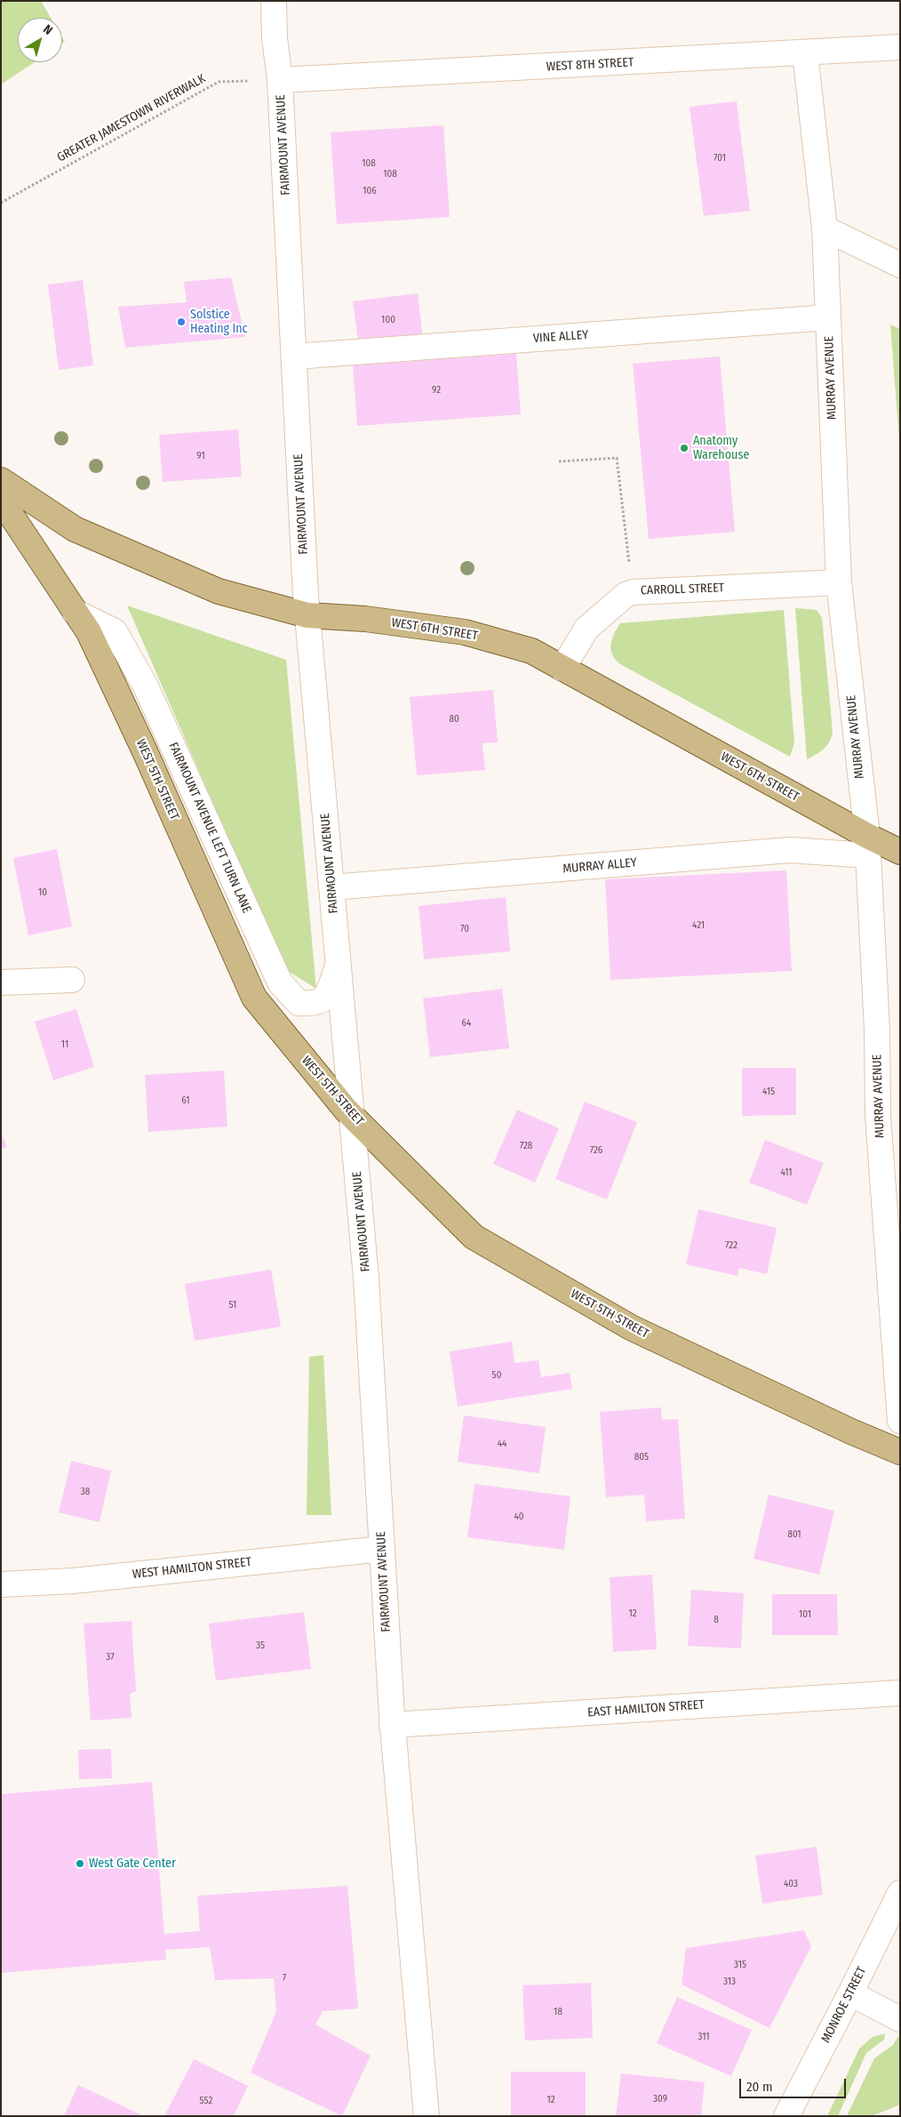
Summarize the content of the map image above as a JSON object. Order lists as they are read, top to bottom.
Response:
{
  "streets": {
    "main road": ["WEST 6TH STREET", "WEST 5TH STREET"],
    "street": [
      "WEST 8TH STREET",
      "FAIRMOUNT AVENUE",
      "VINE ALLEY",
      "MURRAY AVENUE",
      "CARROLL STREET",
      "FAIRMOUNT AVENUE LEFT TURN LANE",
      "MURRAY ALLEY",
      "WEST HAMILTON STREET",
      "EAST HAMILTON STREET",
      "MONROE STREET"
    ],
    "path": ["GREATER JAMESTOWN RIVERWALK"]
  },
  "crossings": [
    ["WEST 8TH STREET", "GREATER JAMESTOWN RIVERWALK"],
    ["WEST 8TH STREET", "FAIRMOUNT AVENUE"],
    ["WEST 8TH STREET", "MURRAY AVENUE"],
    ["GREATER JAMESTOWN RIVERWALK", "FAIRMOUNT AVENUE"],
    ["FAIRMOUNT AVENUE", "VINE ALLEY"],
    ["FAIRMOUNT AVENUE", "WEST 6TH STREET"],
    ["FAIRMOUNT AVENUE", "WEST 5TH STREET"],
    ["FAIRMOUNT AVENUE", "FAIRMOUNT AVENUE LEFT TURN LANE"],
    ["FAIRMOUNT AVENUE", "MURRAY ALLEY"],
    ["FAIRMOUNT AVENUE", "WEST HAMILTON STREET"],
    ["FAIRMOUNT AVENUE", "EAST HAMILTON STREET"],
    ["VINE ALLEY", "MURRAY AVENUE"],
    ["MURRAY AVENUE", "CARROLL STREET"],
    ["MURRAY AVENUE", "WEST 6TH STREET"],
    ["MURRAY AVENUE", "MURRAY ALLEY"],
    ["CARROLL STREET", "WEST 6TH STREET"],
    ["WEST 6TH STREET", "MURRAY ALLEY"],
    ["WEST 5TH STREET", "FAIRMOUNT AVENUE LEFT TURN LANE"]
  ],
  "places": ["Solstice Heating Inc", "Anatomy Warehouse", "West Gate Center"],
  "house_numbers": [
    "701",
    "108",
    "108",
    "106",
    "100",
    "92",
    "91",
    "80",
    "10",
    "421",
    "70",
    "64",
    "11",
    "415",
    "61",
    "728",
    "726",
    "411",
    "722",
    "51",
    "50",
    "44",
    "805",
    "38",
    "40",
    "801",
    "12",
    "101",
    "8",
    "35",
    "37",
    "403",
    "315",
    "7",
    "313",
    "18",
    "311",
    "309",
    "12",
    "552"
  ],
  "scale_bar": "20 m",
  "north": "top right"
}
